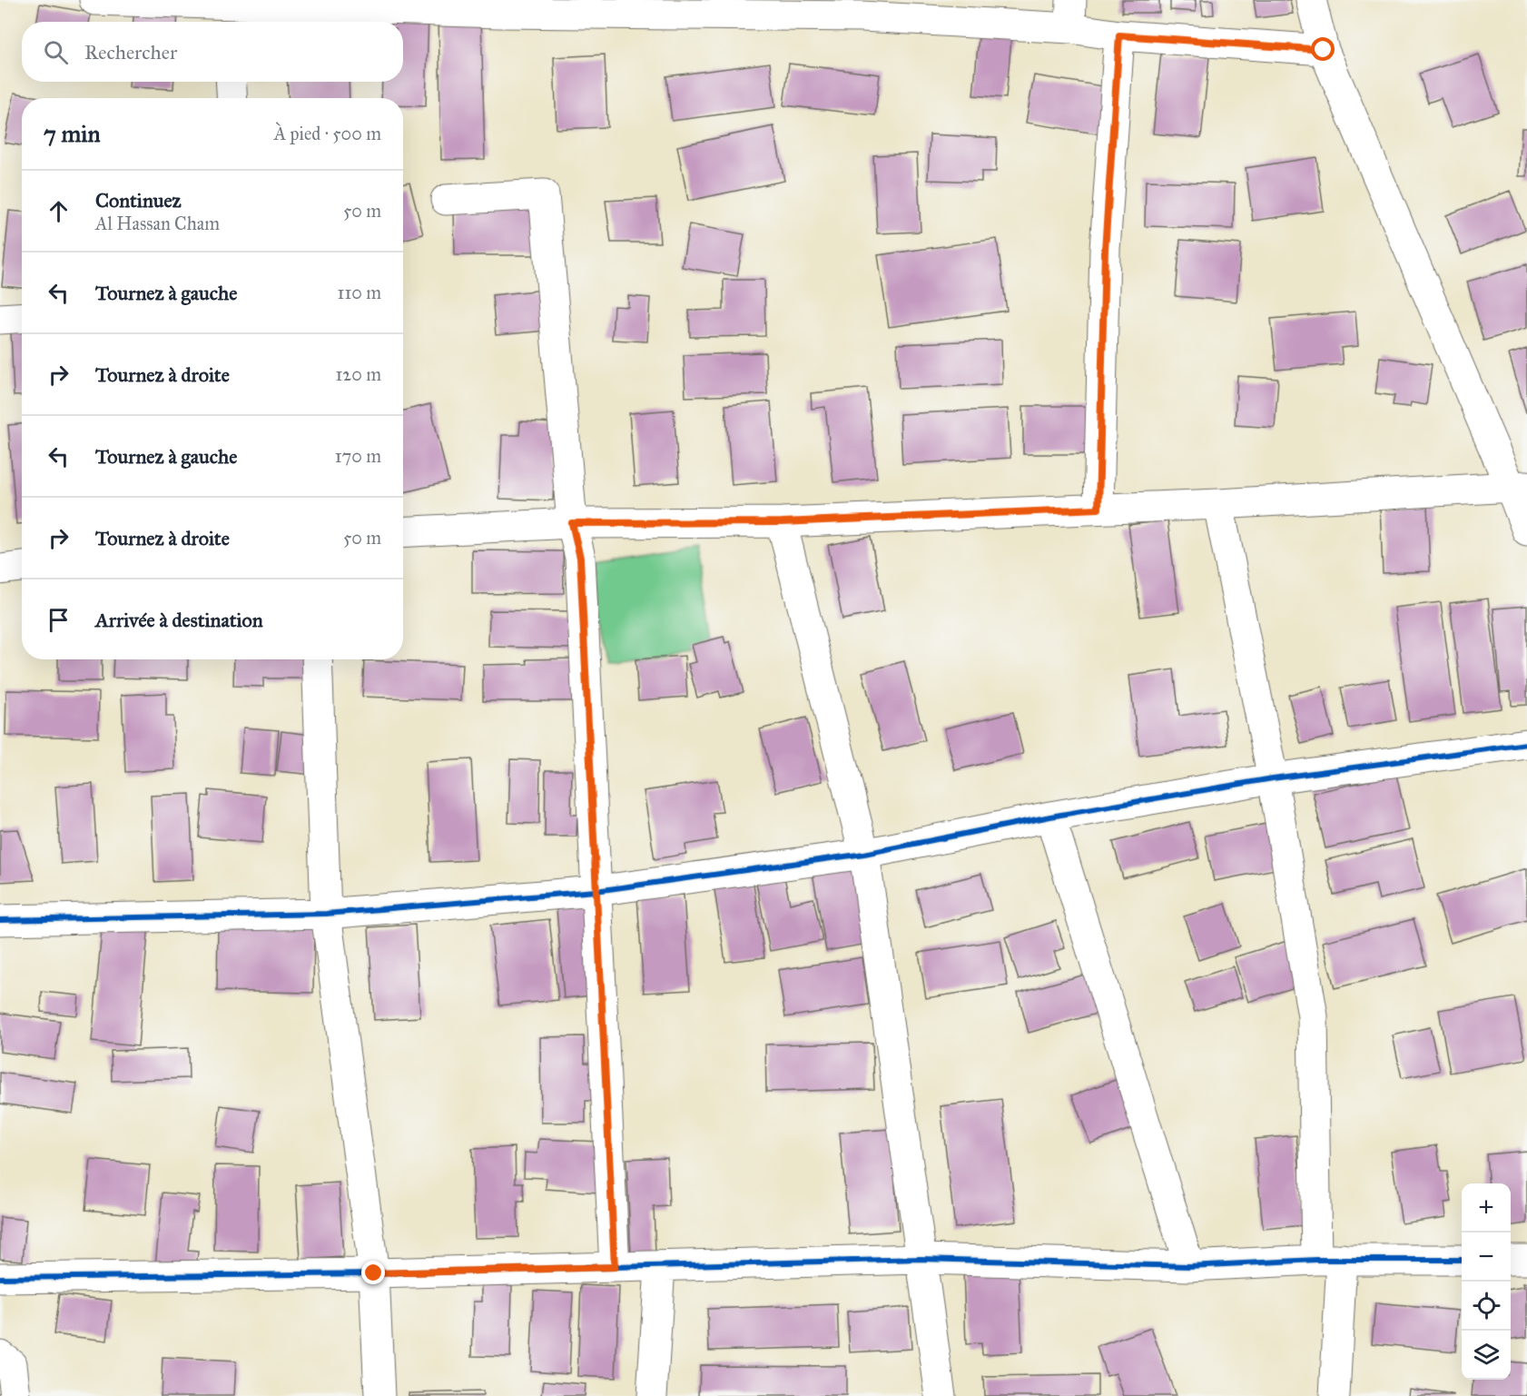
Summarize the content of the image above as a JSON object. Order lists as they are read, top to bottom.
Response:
{
  "page": {
    "search": "Rechercher",
    "heading": ["7 min", "À pied · 500 m"],
    "list": [
      ["Continuez", "Al Hassan Cham", "50 m"],
      ["Tournez à gauche", "110 m"],
      ["Tournez à droite", "120 m"],
      ["Tournez à gauche", "170 m"],
      ["Tournez à droite", "50 m"],
      "Arrivée à destination"
    ],
    "map_buttons": ["+", "−"]
  }
}
